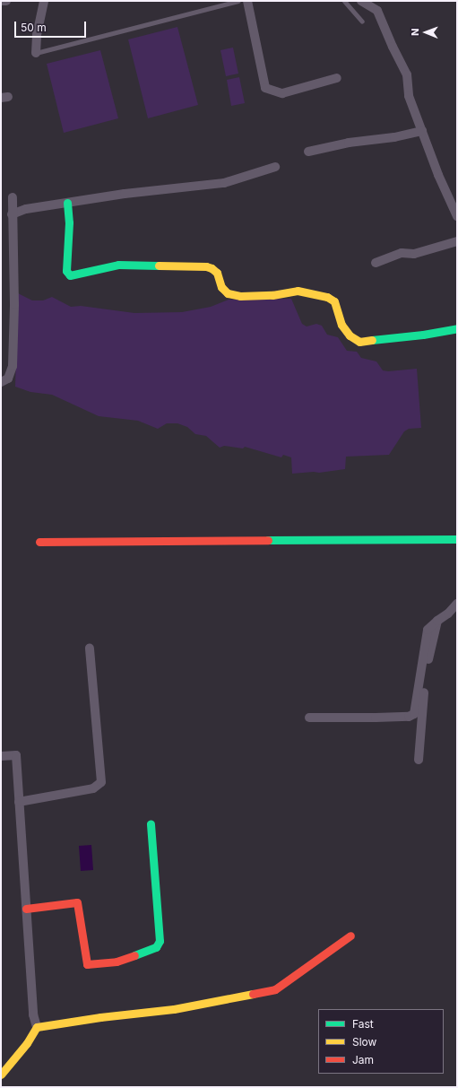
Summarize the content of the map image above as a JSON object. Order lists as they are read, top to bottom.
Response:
{
  "legend": ["Fast", "Slow", "Jam"],
  "scale_bar": "50 m",
  "north": "left"
}
